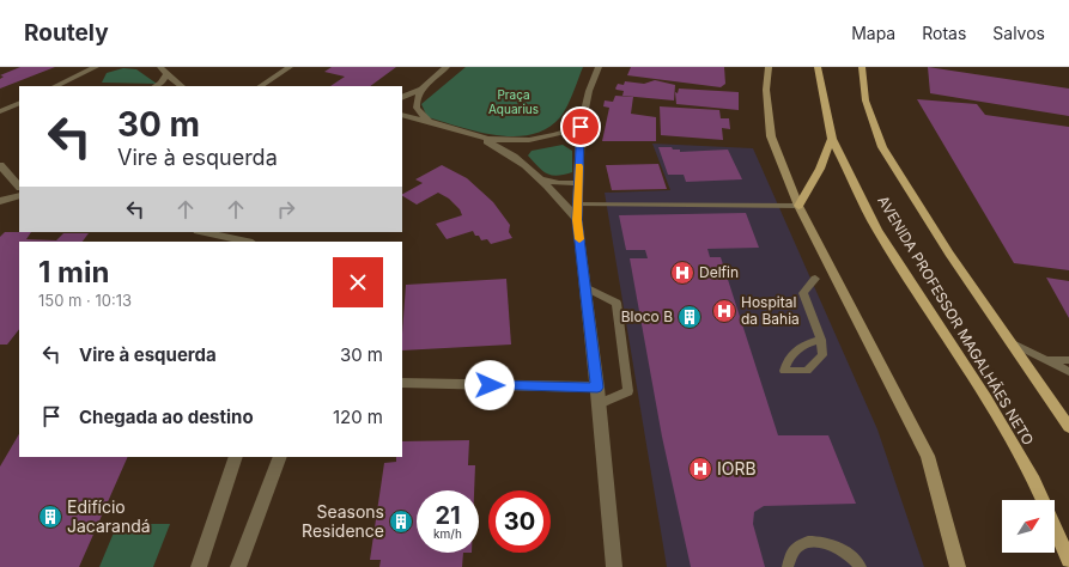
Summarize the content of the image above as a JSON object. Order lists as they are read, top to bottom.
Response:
{
  "streets": {
    "main road": ["AVENIDA PROFESSOR MAGALHÃES NETO"]
  },
  "parks": ["Praça Aquarius"],
  "places": {
    "hospital": ["Delfin", "Hospital da Bahia", "IORB"],
    "building": ["Bloco B", "Edifício Jacarandá", "Seasons Residence"]
  },
  "north": "top right",
  "page": {
    "header": "Routely",
    "nav": ["Mapa", "Rotas", "Salvos"],
    "turn": ["30 m", "Vire à esquerda"],
    "heading": ["1 min", "150 m · 10:13"],
    "list": [
      {
        "name": "Vire à esquerda",
        "value": "30 m"
      },
      {
        "name": "Chegada ao destino",
        "value": "120 m"
      }
    ],
    "speed": "21 km/h",
    "limit": "30"
  }
}
